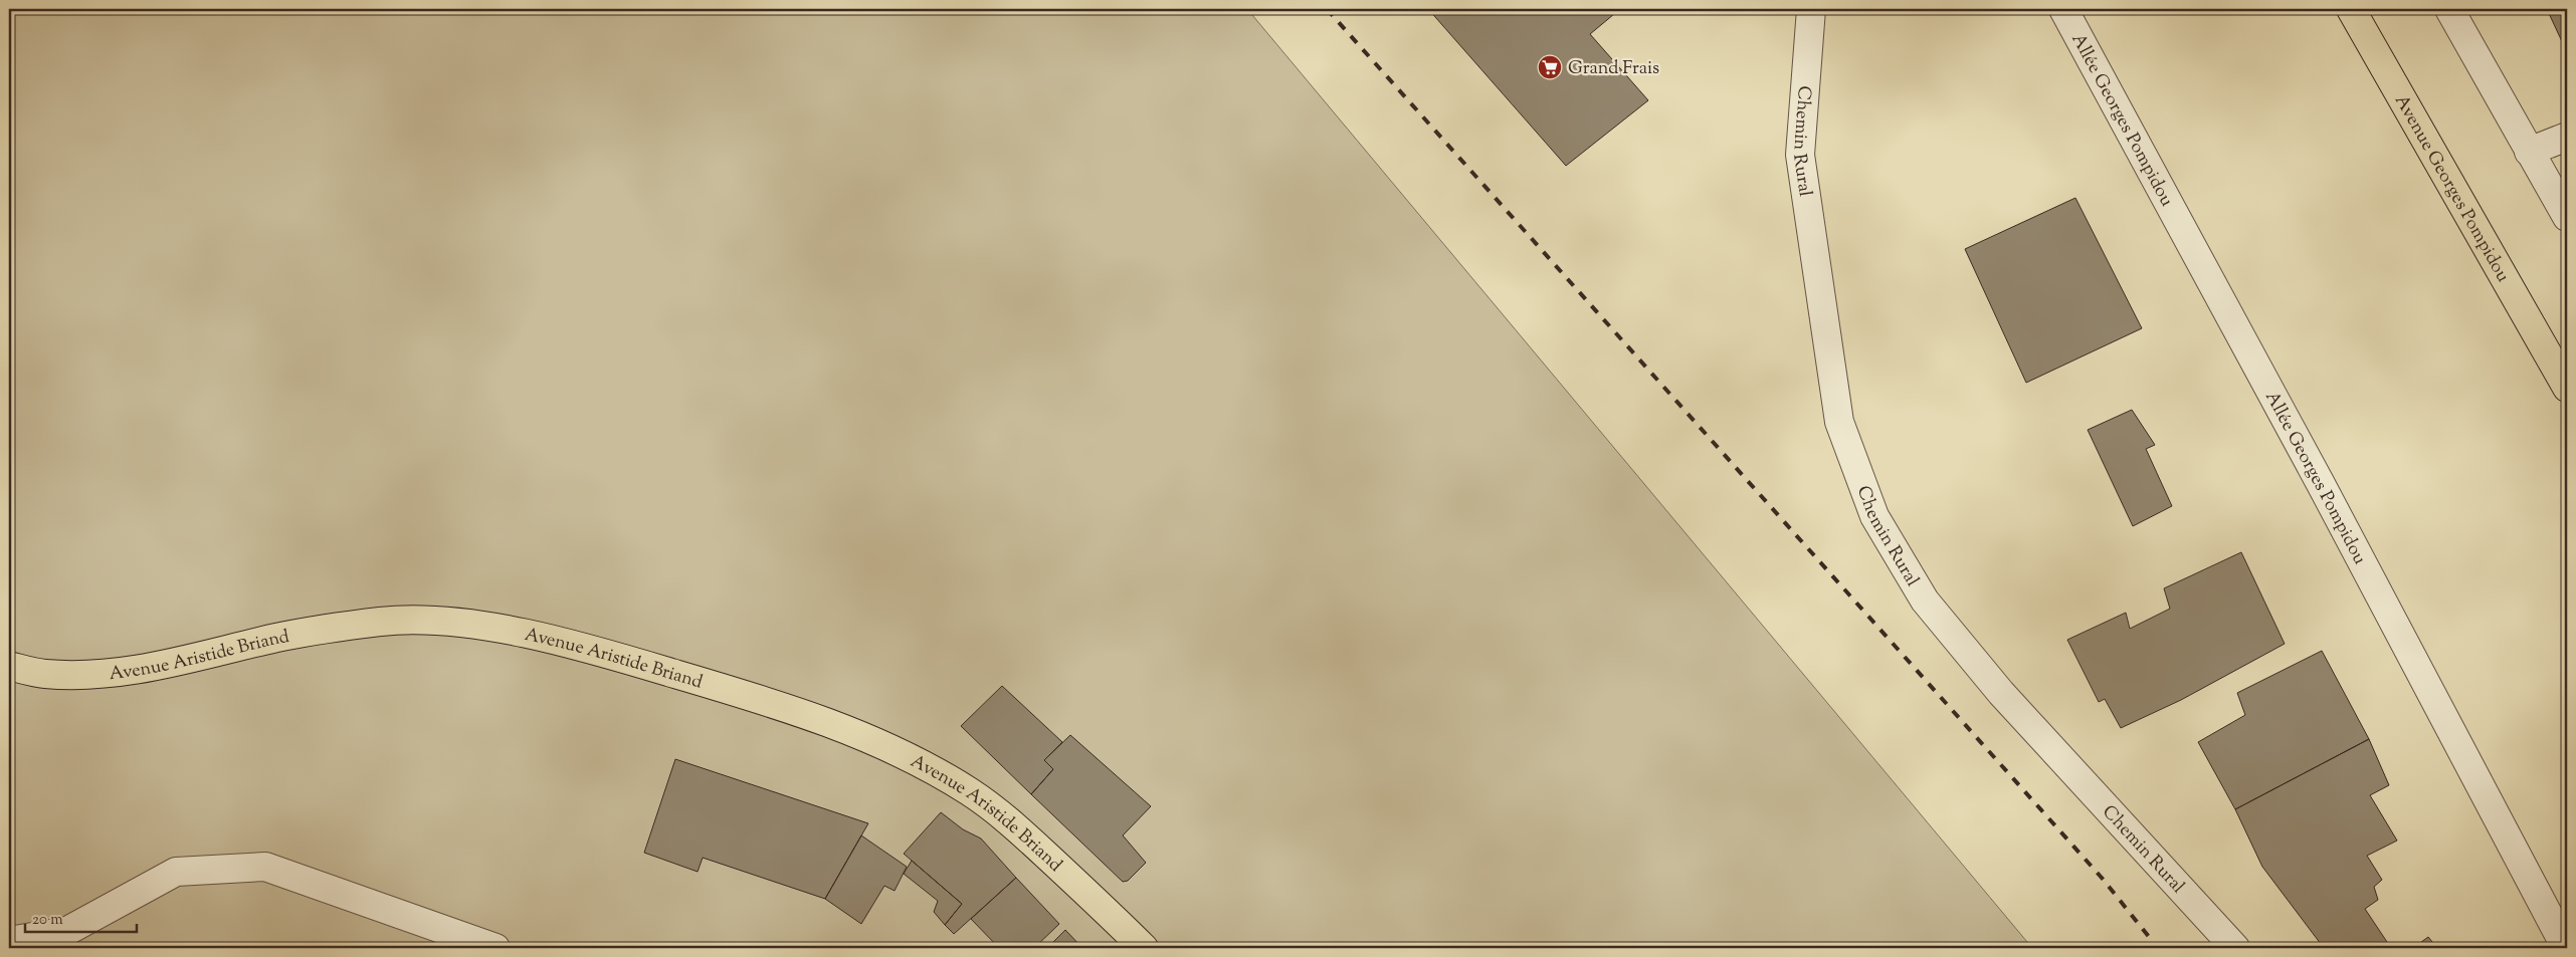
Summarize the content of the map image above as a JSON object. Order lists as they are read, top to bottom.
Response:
{
  "streets": {
    "main road": ["Avenue Georges Pompidou", "Avenue Aristide Briand"],
    "street": ["Allée Georges Pompidou", "Chemin Rural"]
  },
  "places": {
    "supermarket": ["Grand Frais"]
  },
  "scale_bar": "20 m"
}
